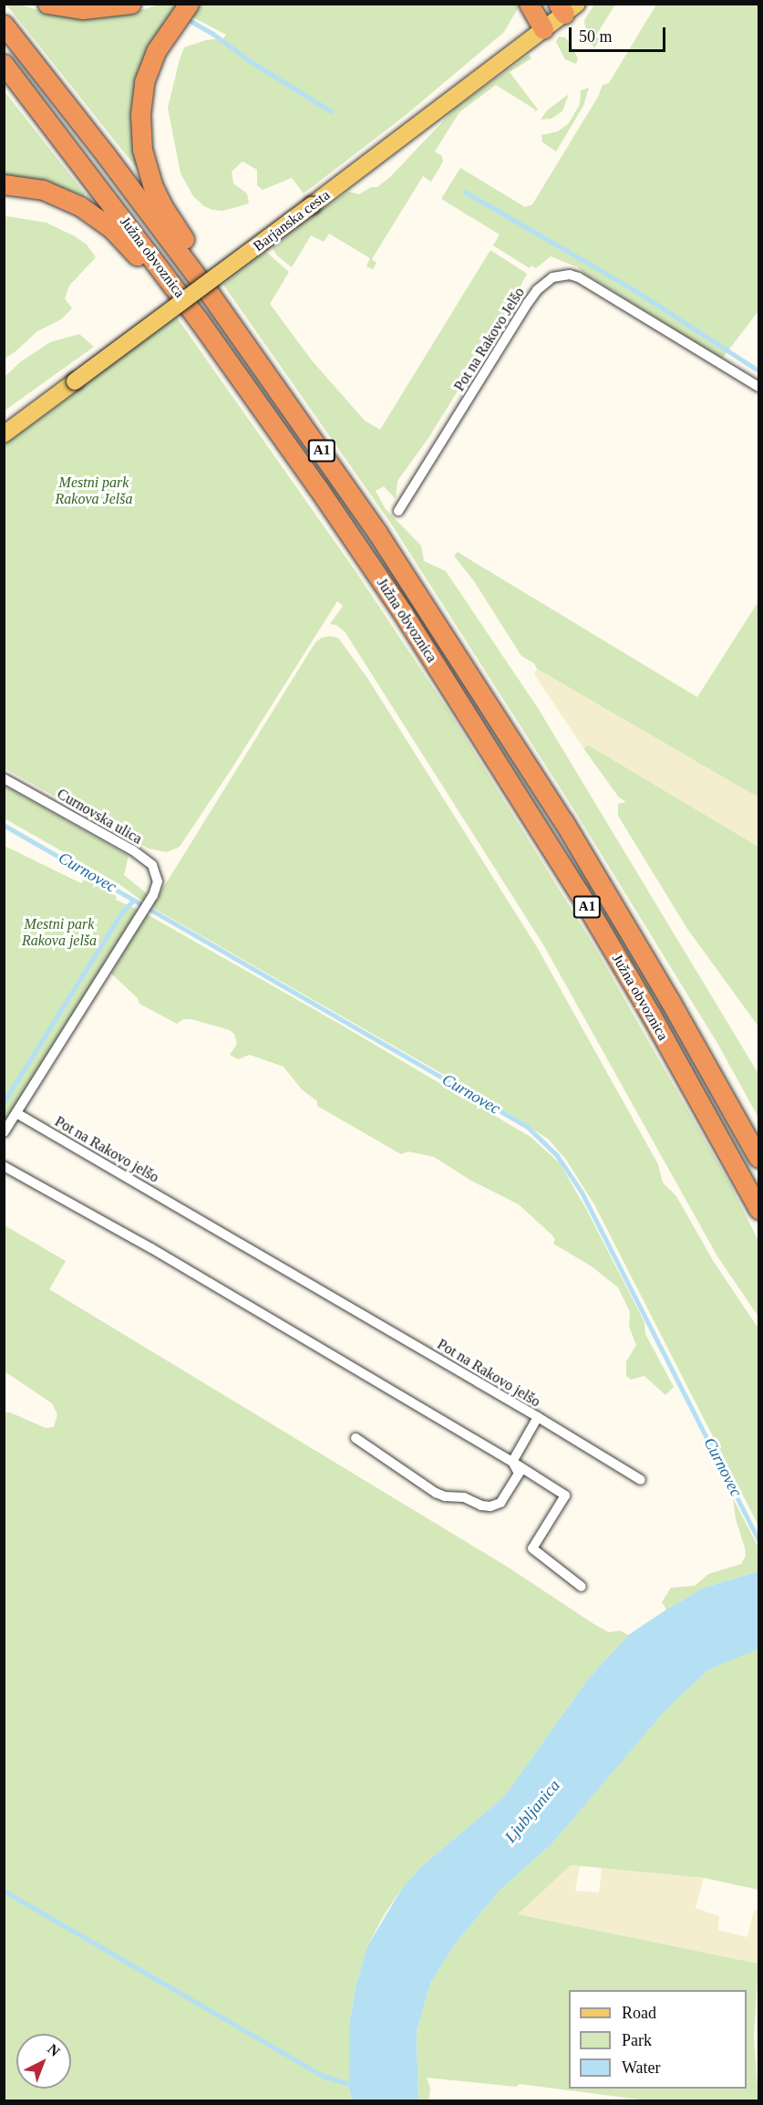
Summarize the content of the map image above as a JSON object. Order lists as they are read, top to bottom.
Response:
{
  "streets": {
    "highway": ["Južna obvoznica", "A1"],
    "main road": ["Barjanska cesta"],
    "street": ["Pot na Rakovo Jelšo", "Curnovska ulica", "Pot na Rakovo jelšo"]
  },
  "crossings": [
    ["Curnovska ulica", "Pot na Rakovo jelšo"]
  ],
  "water": ["Curnovec", "Ljubljanica"],
  "parks": ["Mestni park Rakova Jelša", "Mestni park Rakova jelša"],
  "legend": ["Road", "Park", "Water"],
  "scale_bar": "50 m",
  "north": "top right"
}
